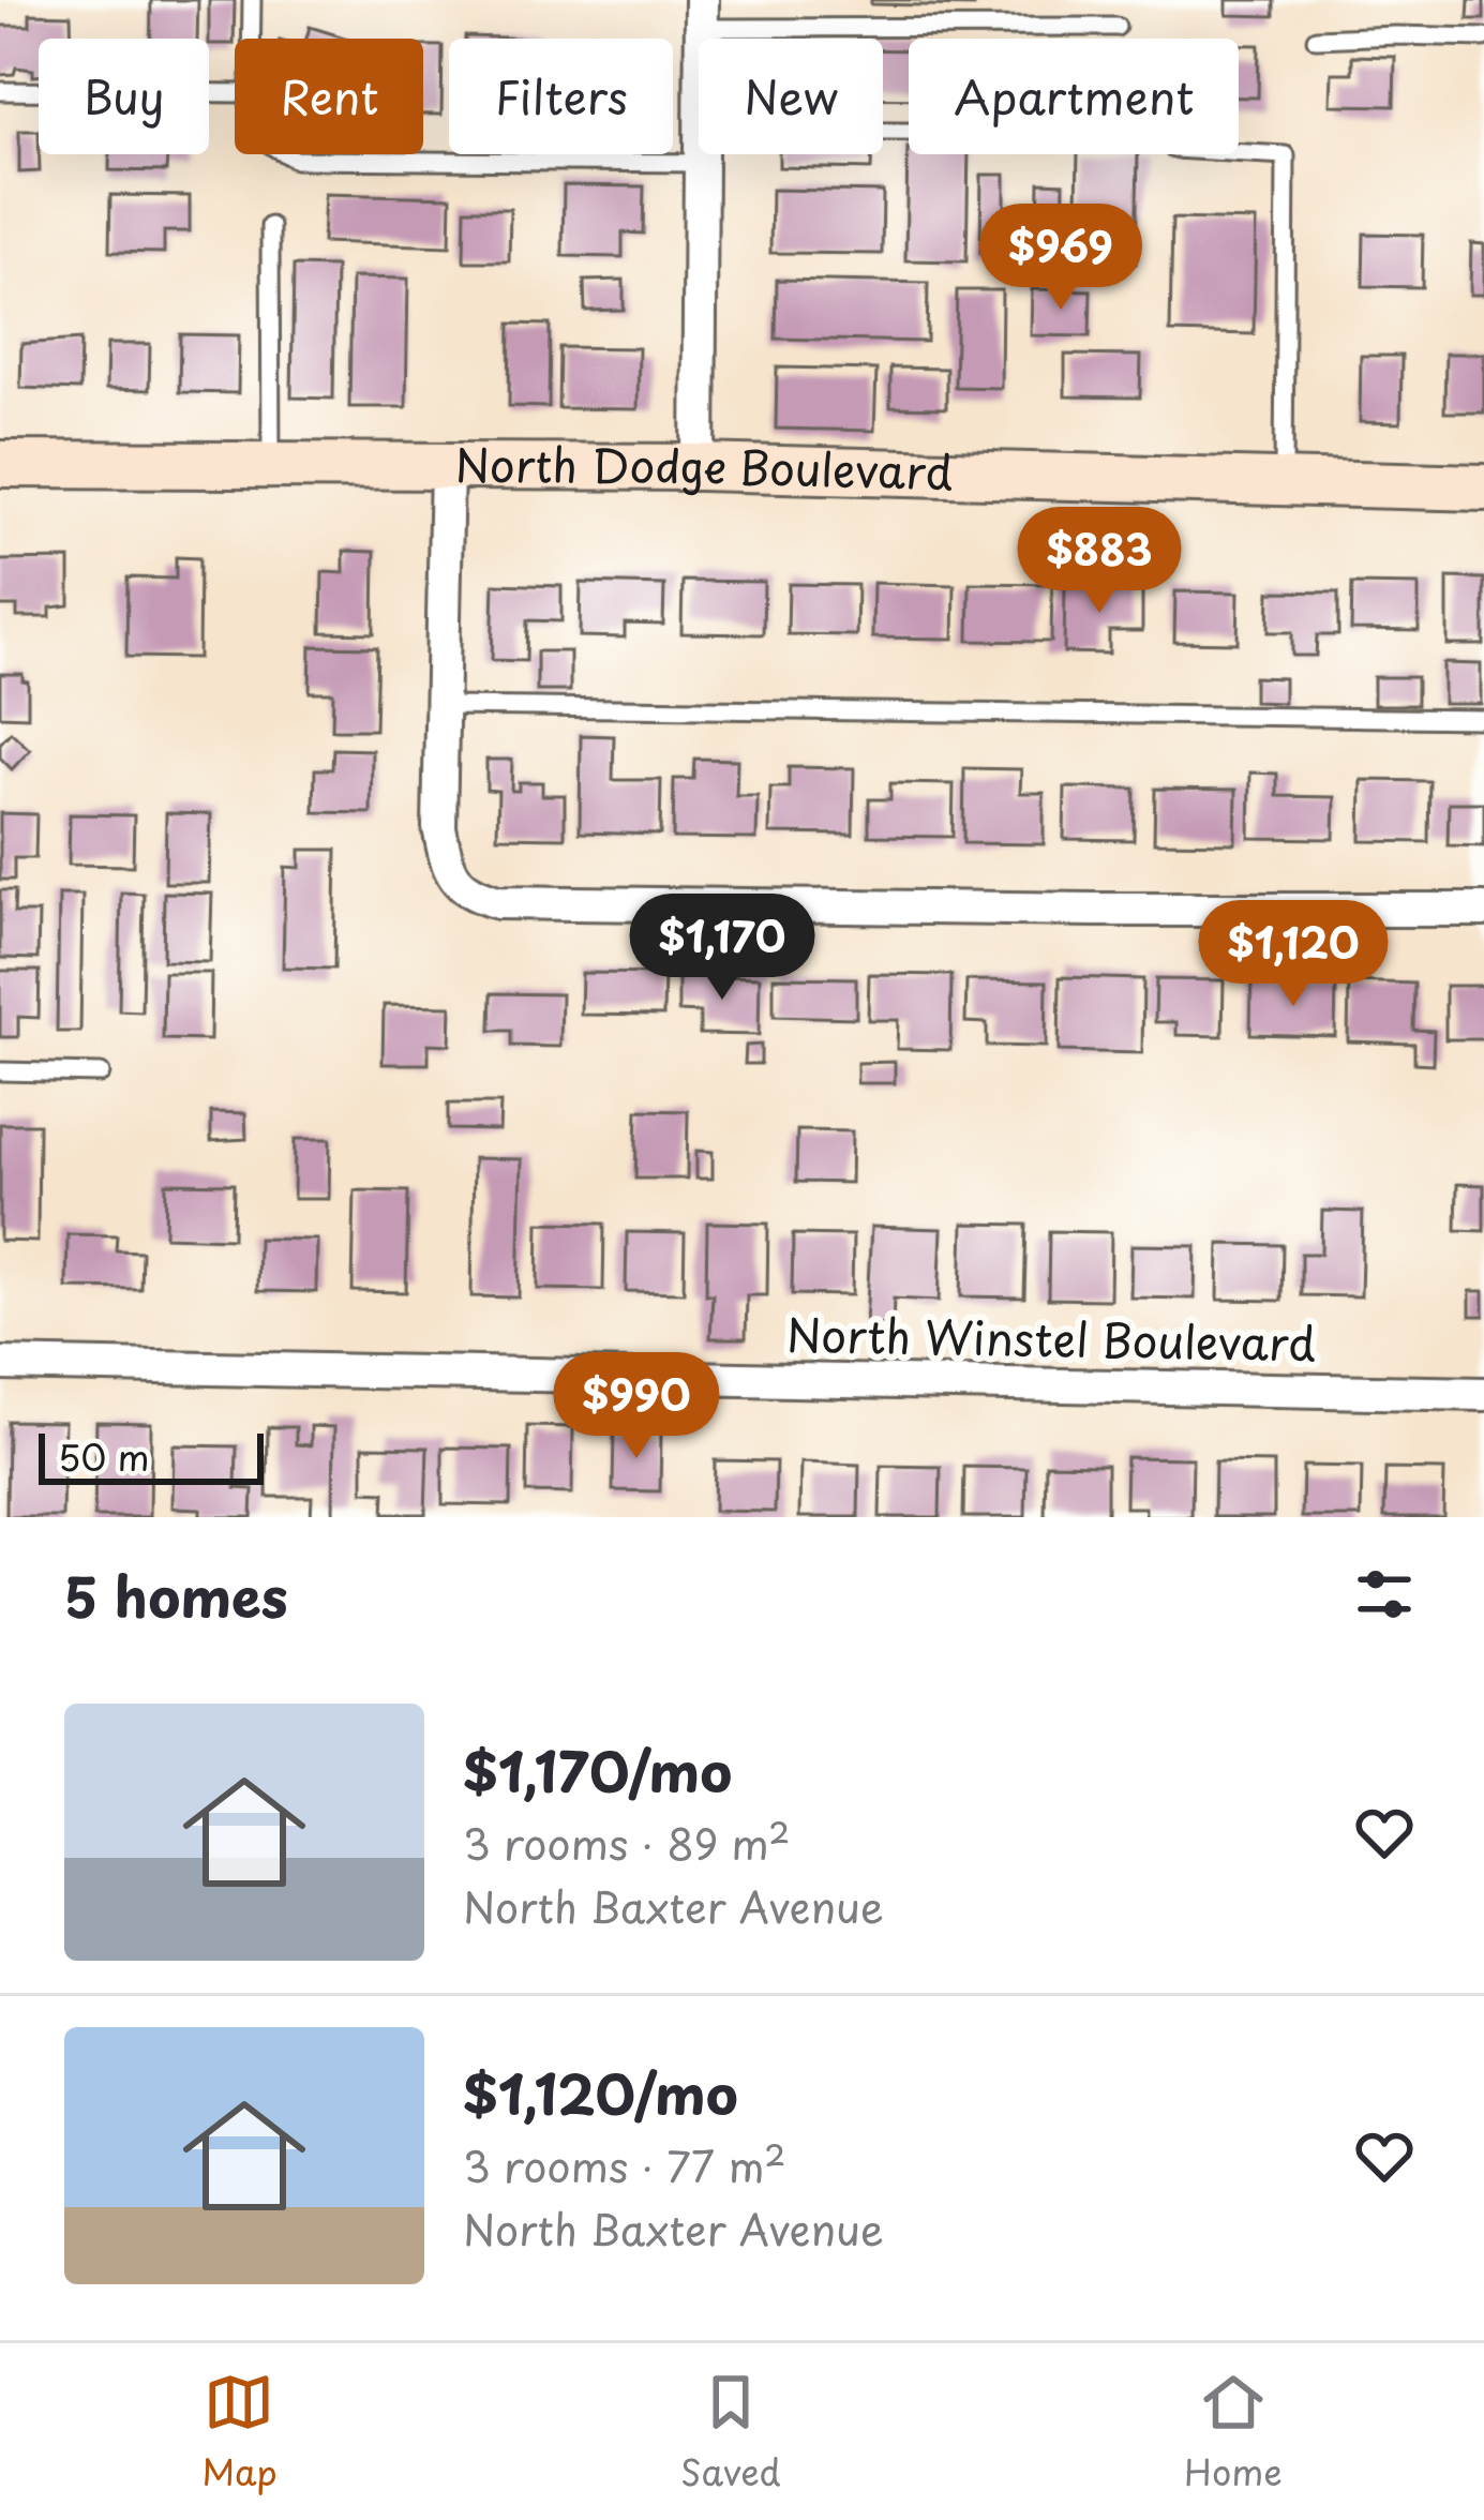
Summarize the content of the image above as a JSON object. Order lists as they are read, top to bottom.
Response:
{
  "streets": {
    "street": ["North Dodge Boulevard", "North Winstel Boulevard"]
  },
  "scale_bar": "50 m",
  "page": {
    "chip": [
      "Buy",
      "Rent",
      "Filters",
      "New",
      "Apartment"
    ],
    "price": [
      "$969",
      "$883",
      "$1,170",
      "$1,120",
      "$990"
    ],
    "scale": "50 m",
    "heading": "5 homes",
    "list": [
      {
        "name": "$1,170/mo",
        "note": "3 rooms · 89 m² · North Baxter Avenue"
      },
      {
        "name": "$1,120/mo",
        "note": "3 rooms · 77 m² · North Baxter Avenue"
      }
    ],
    "tabs": ["Map", "Saved", "Home"]
  }
}
